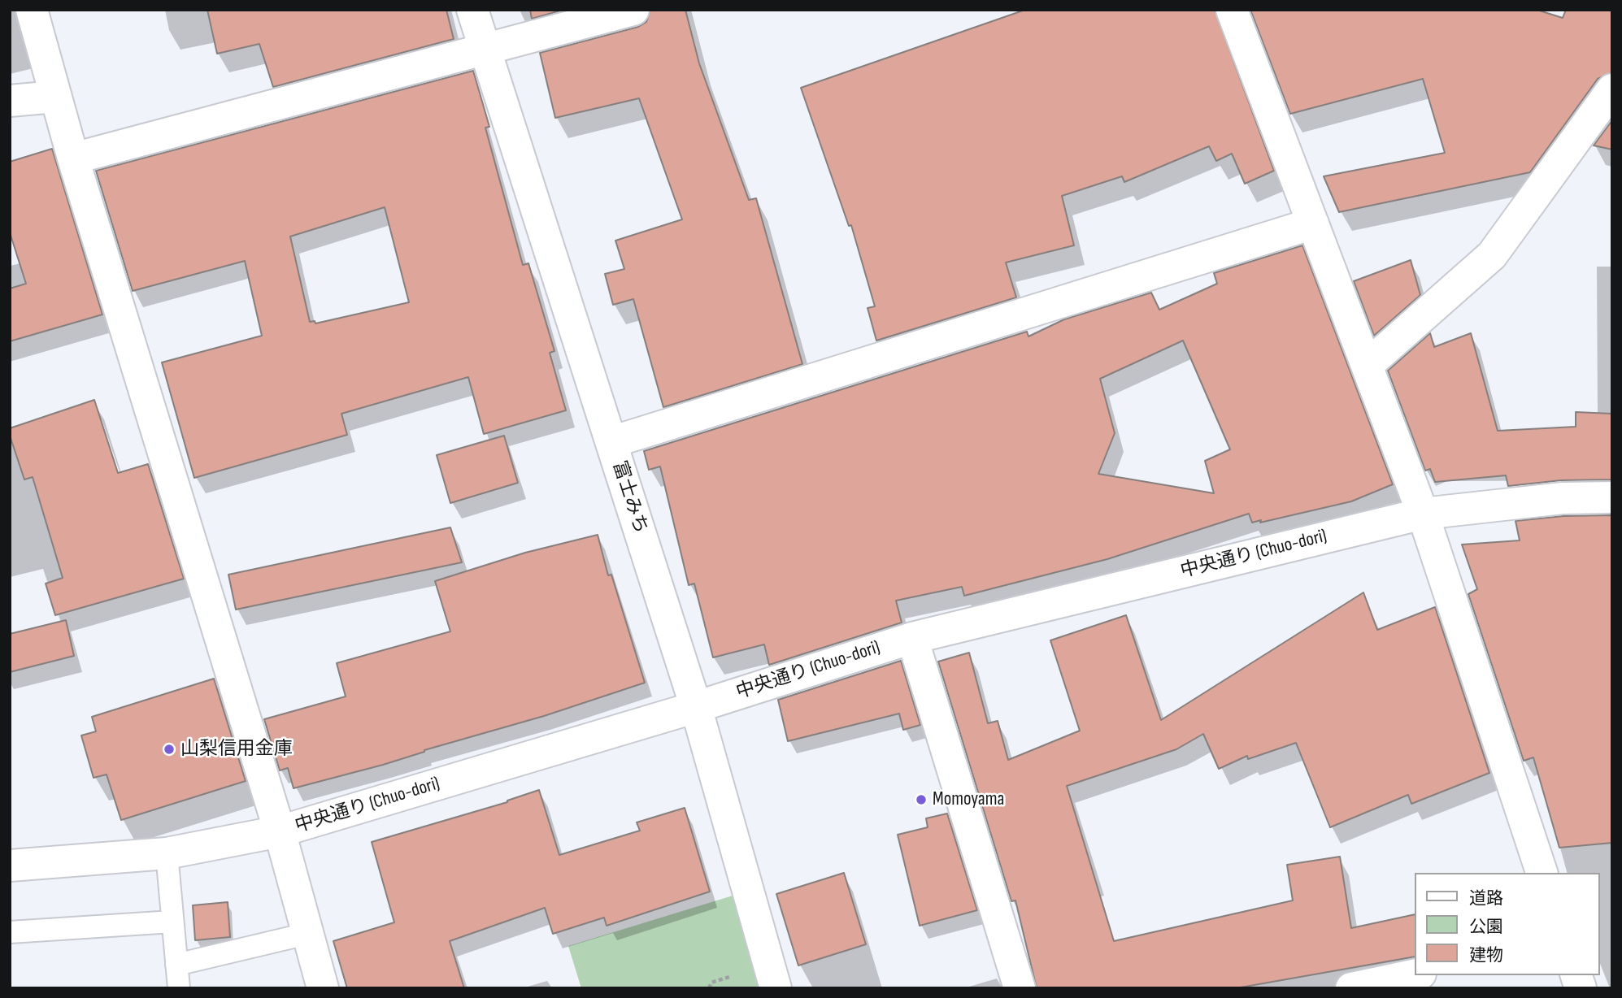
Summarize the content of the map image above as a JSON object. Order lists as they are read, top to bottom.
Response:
{
  "streets": {
    "main road": ["富士みち", "中央通り (Chuo-dori)"]
  },
  "crossings": [
    ["富士みち", "中央通り (Chuo-dori)"]
  ],
  "places": ["山梨信用金庫", "Momoyama"],
  "legend": ["道路", "公園", "建物"]
}
